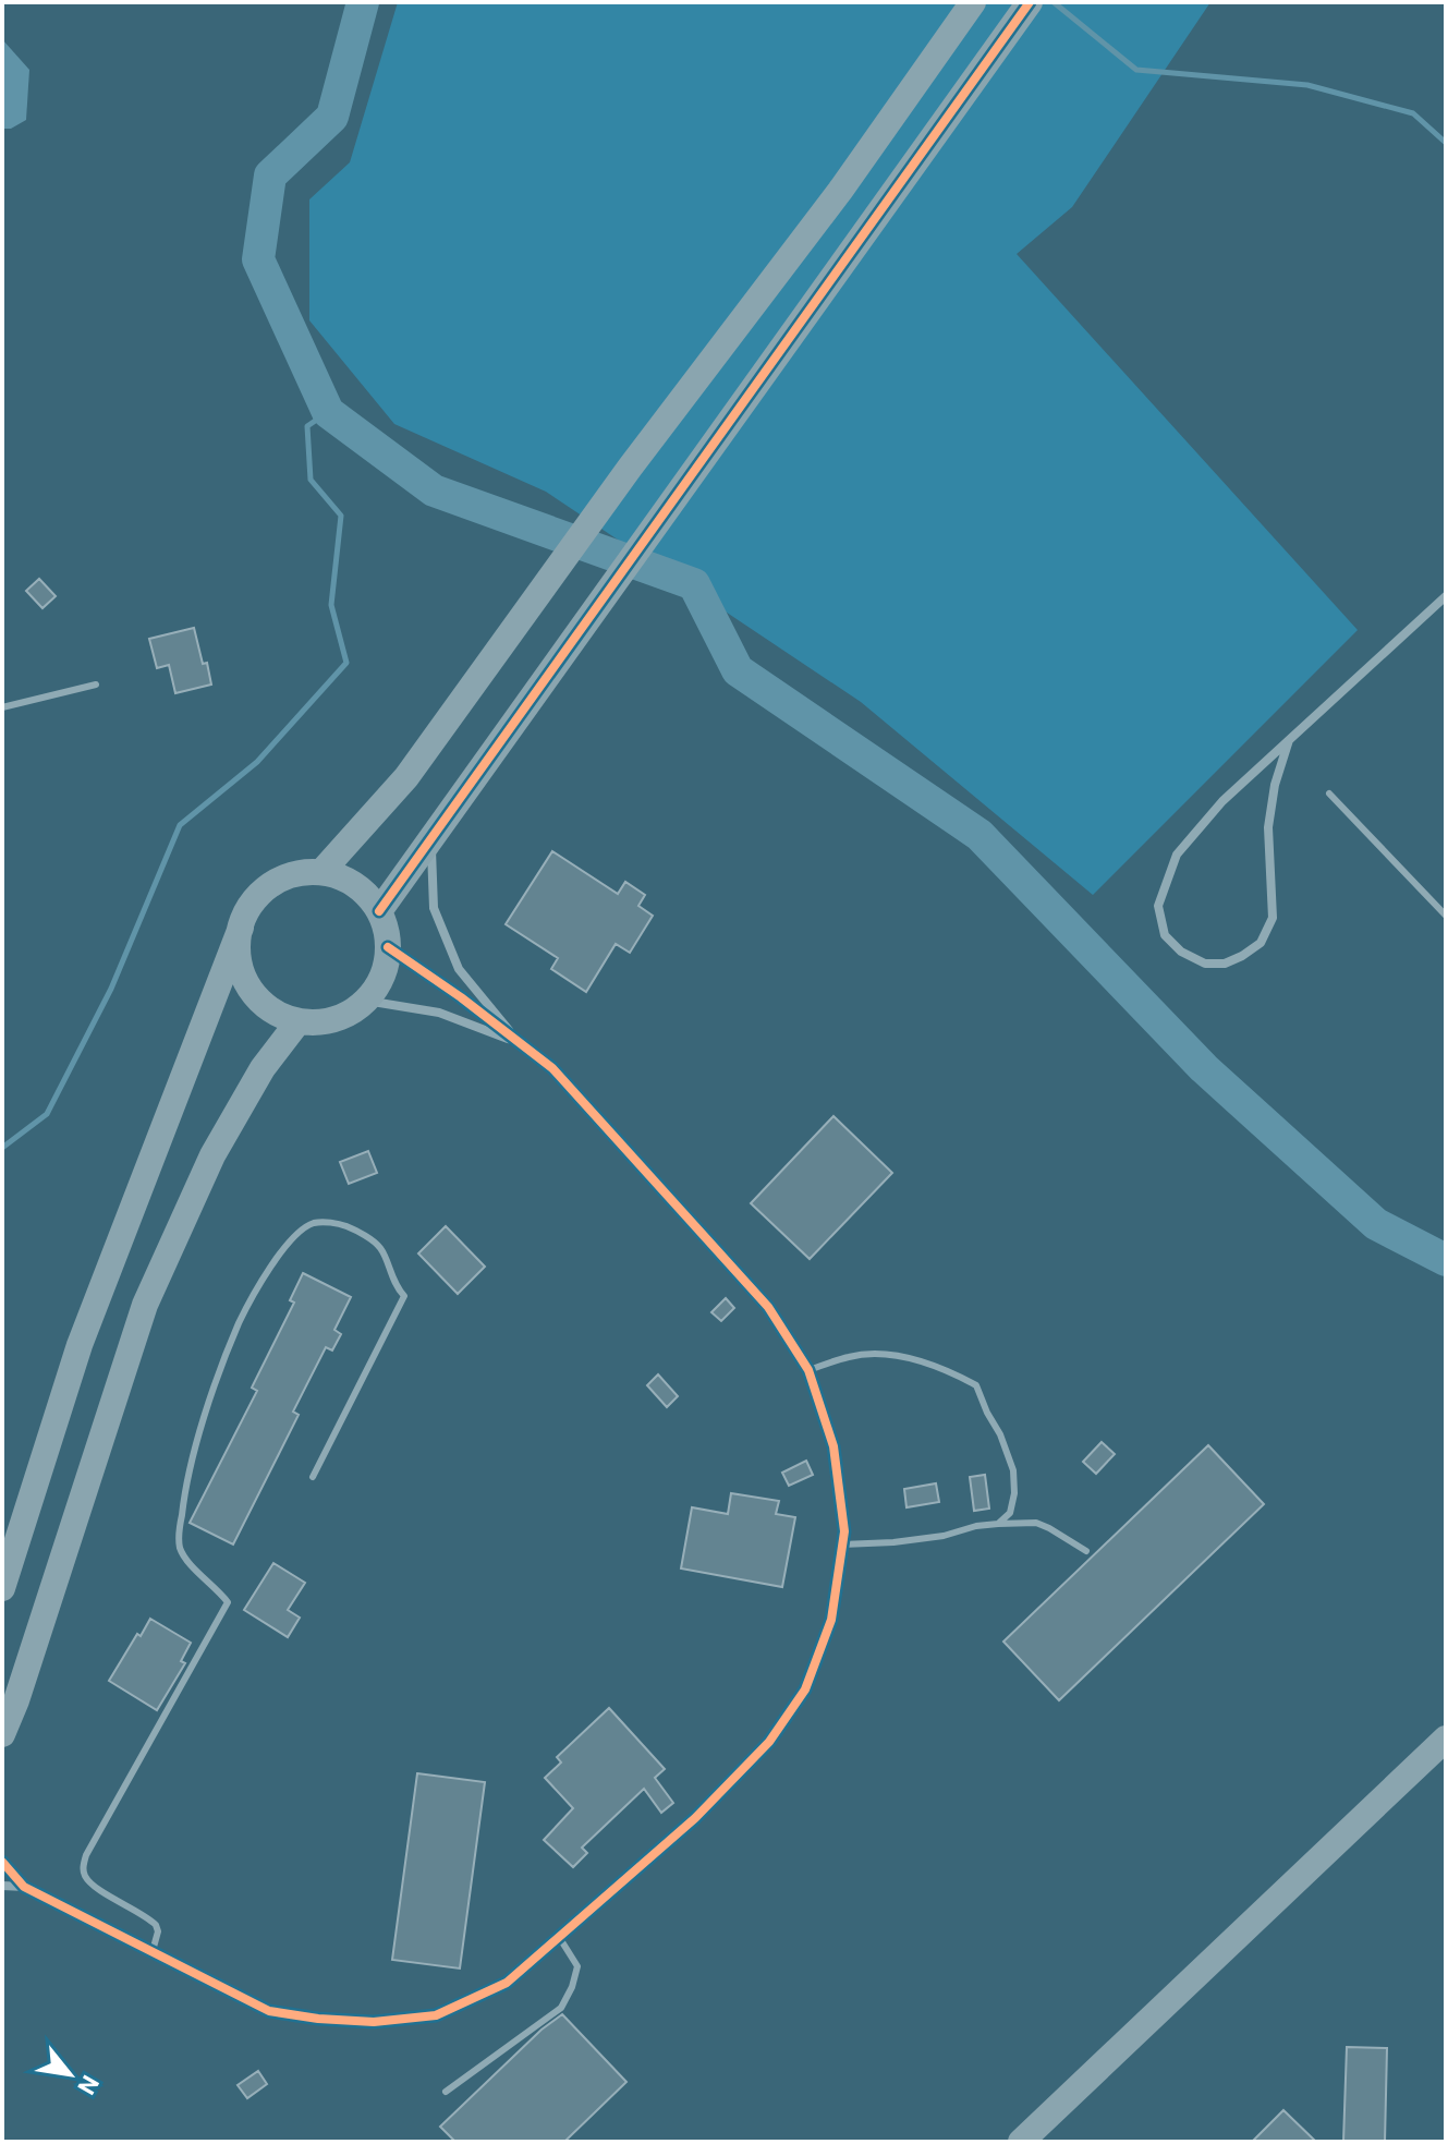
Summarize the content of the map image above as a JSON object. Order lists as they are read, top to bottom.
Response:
{
  "north": "bottom right"
}
